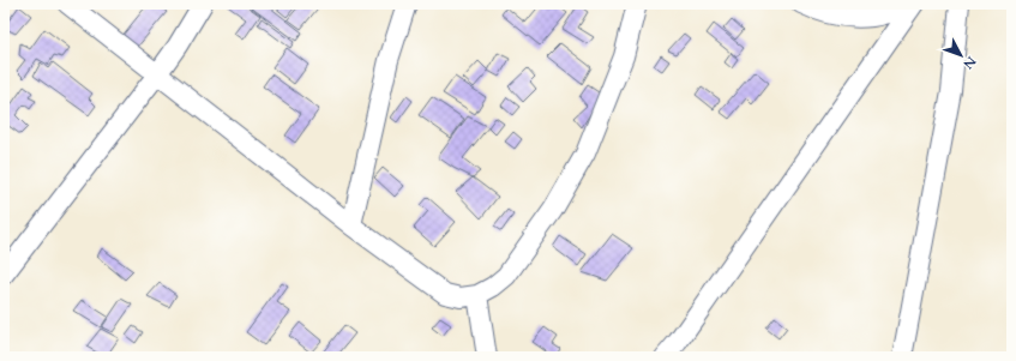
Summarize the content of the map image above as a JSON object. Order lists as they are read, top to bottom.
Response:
{
  "north": "bottom right"
}
